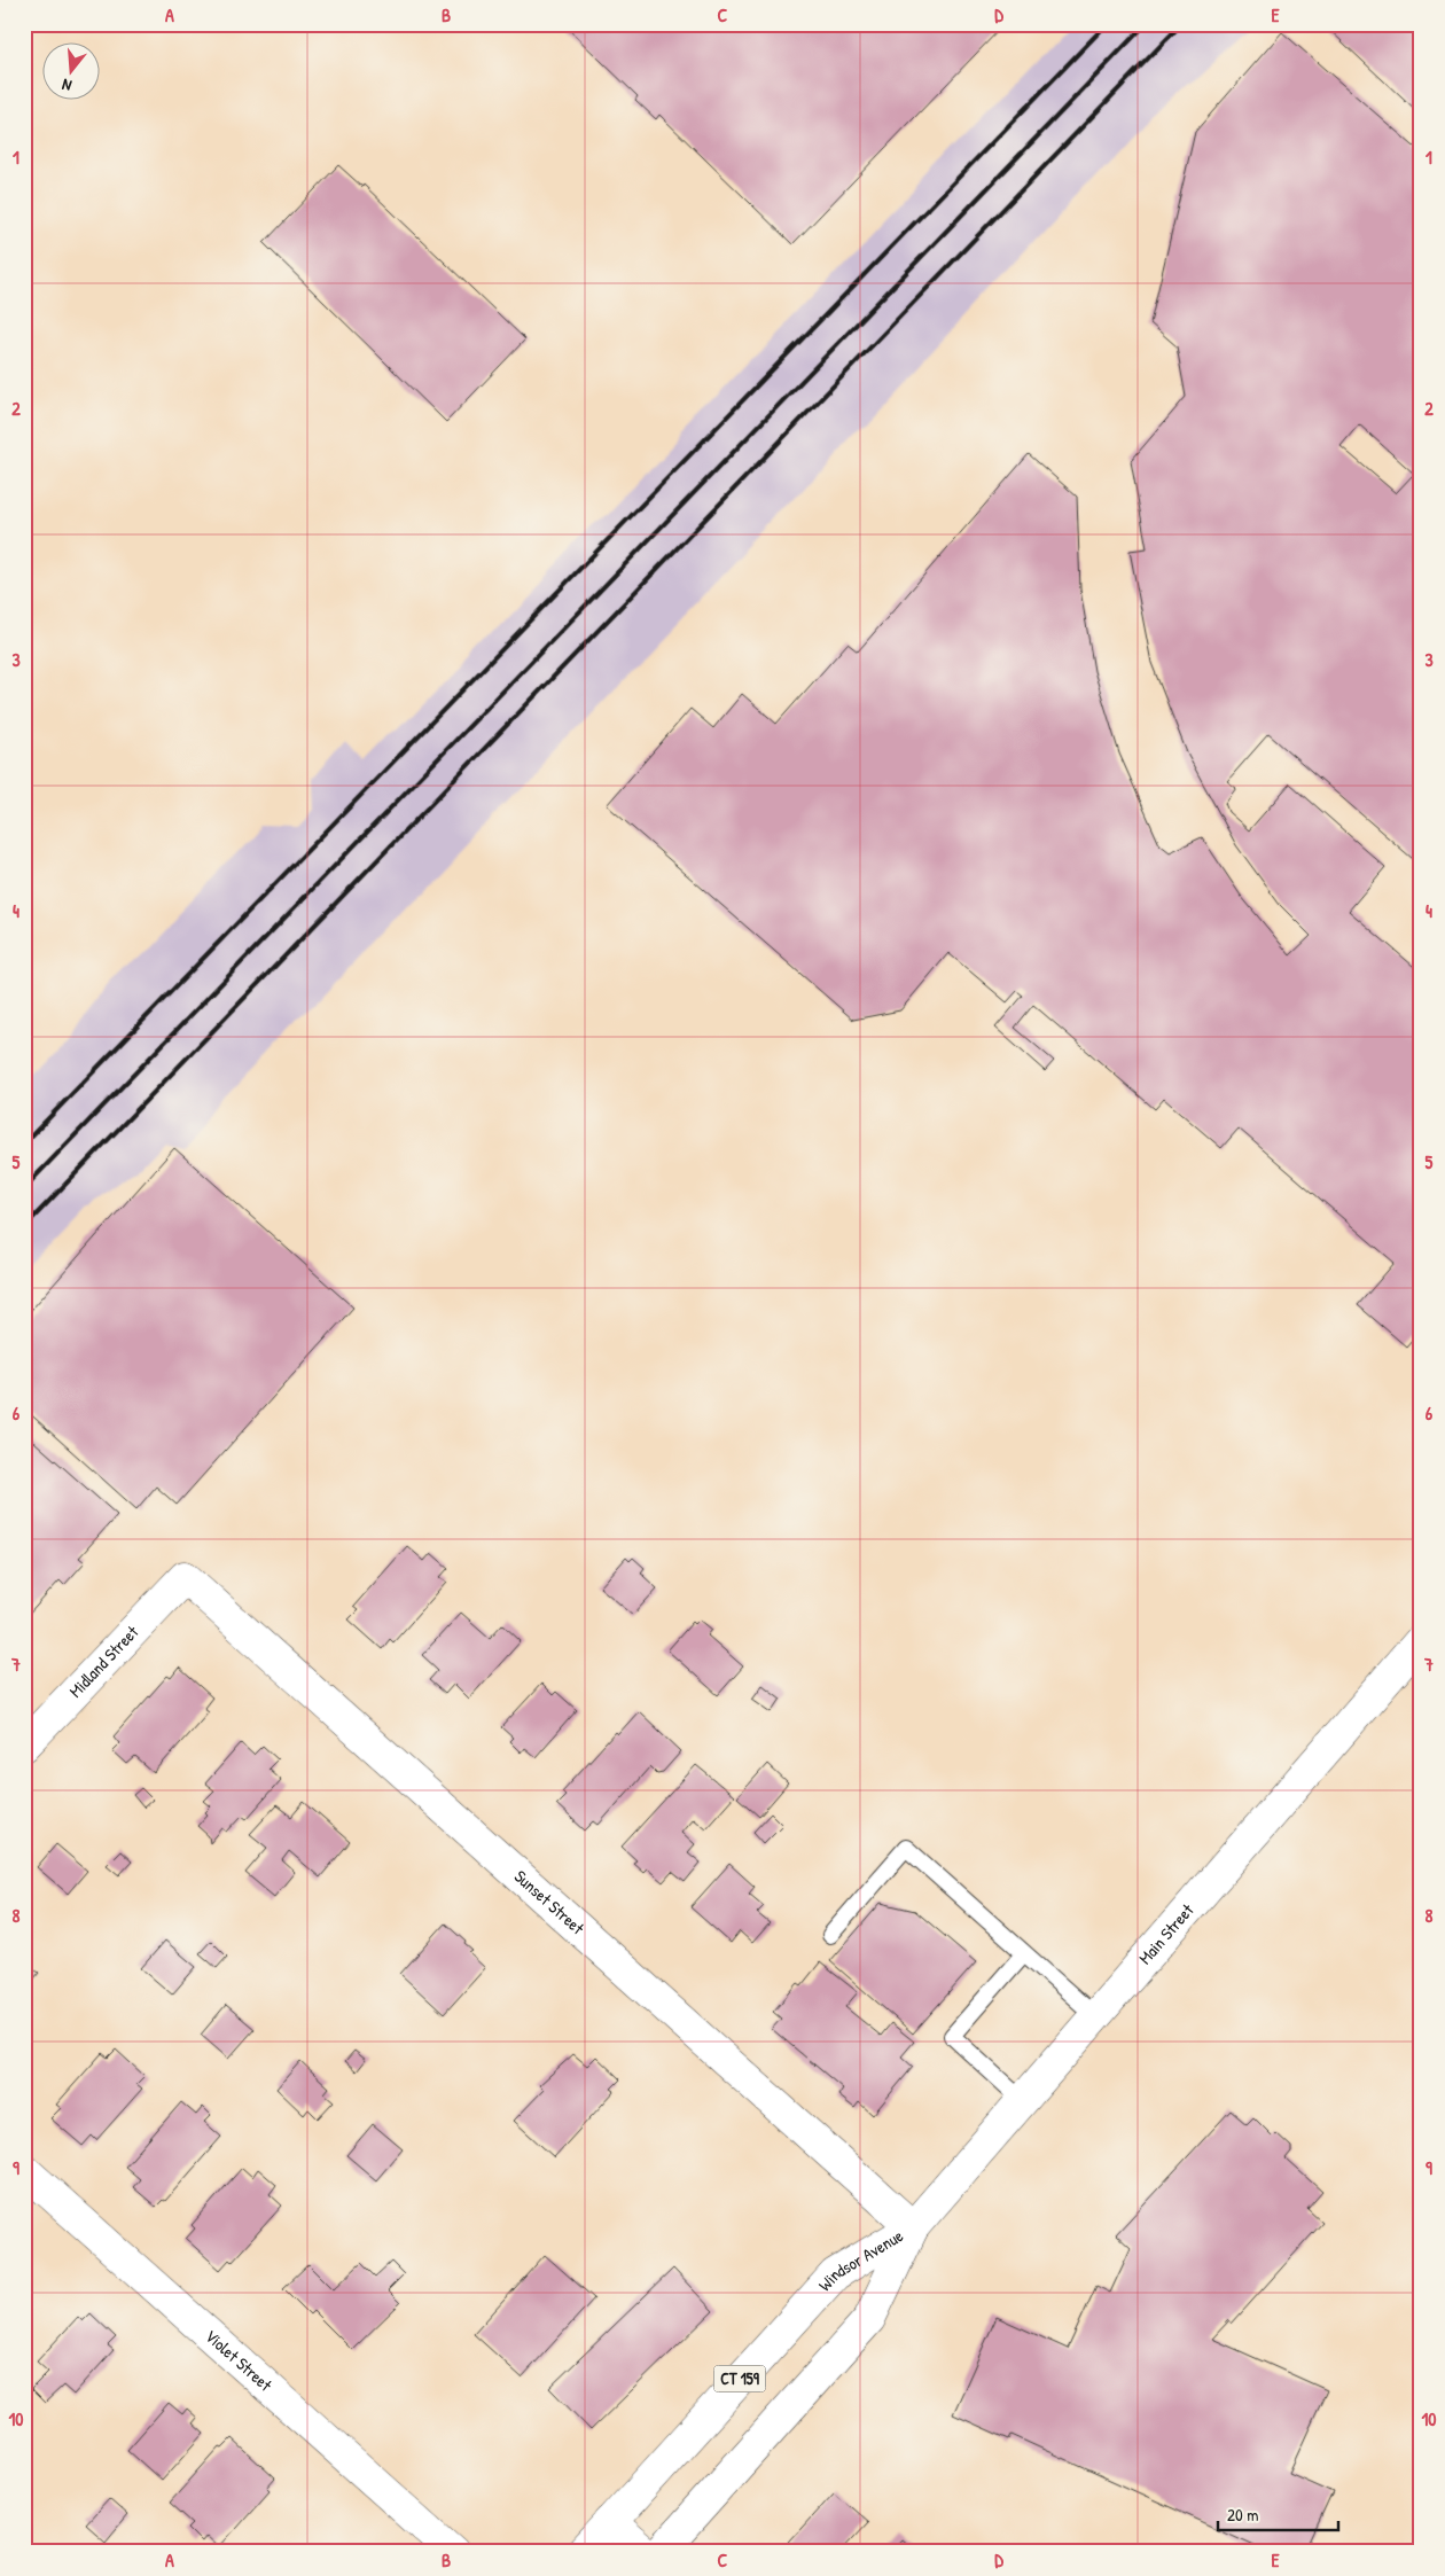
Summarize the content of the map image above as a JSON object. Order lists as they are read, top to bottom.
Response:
{
  "streets": {
    "street": [
      "Midland Street",
      "Sunset Street",
      "Main Street",
      "Windsor Avenue",
      "Violet Street",
      "CT 159"
    ]
  },
  "crossings": [
    ["Midland Street", "Sunset Street"],
    ["Sunset Street", "Main Street"],
    ["Sunset Street", "Windsor Avenue"],
    ["Main Street", "Windsor Avenue"]
  ],
  "scale_bar": "20 m",
  "north": "bottom",
  "grid": {
    "columns": [
      "A",
      "B",
      "C",
      "D",
      "E"
    ],
    "rows": [
      "1",
      "2",
      "3",
      "4",
      "5",
      "6",
      "7",
      "8",
      "9",
      "10"
    ]
  }
}
